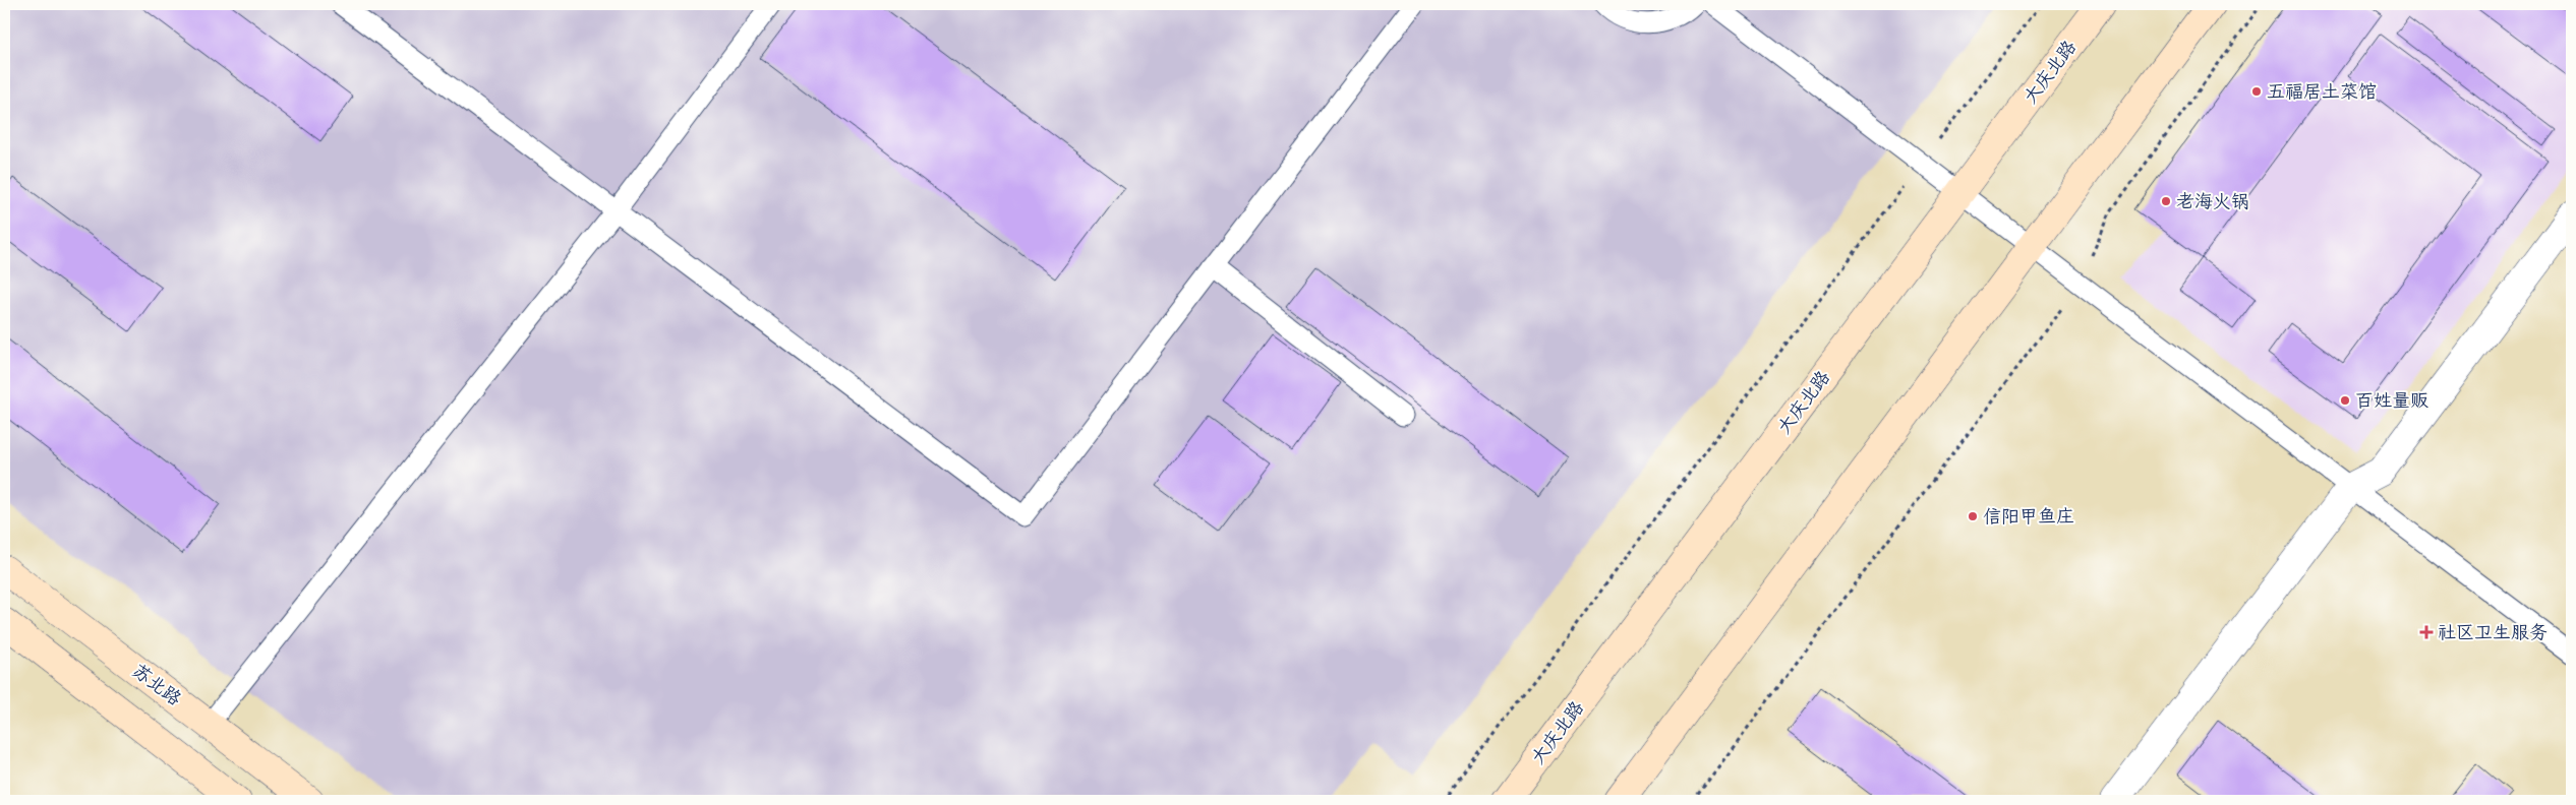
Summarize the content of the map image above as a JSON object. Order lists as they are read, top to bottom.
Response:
{
  "streets": {
    "main road": ["大庆北路", "苏北路"]
  },
  "places": {
    "other": [
      "五福居土菜馆",
      "老海火锅",
      "百姓量贩",
      "信阳甲鱼庄"
    ],
    "health": ["社区卫生服务"]
  }
}
